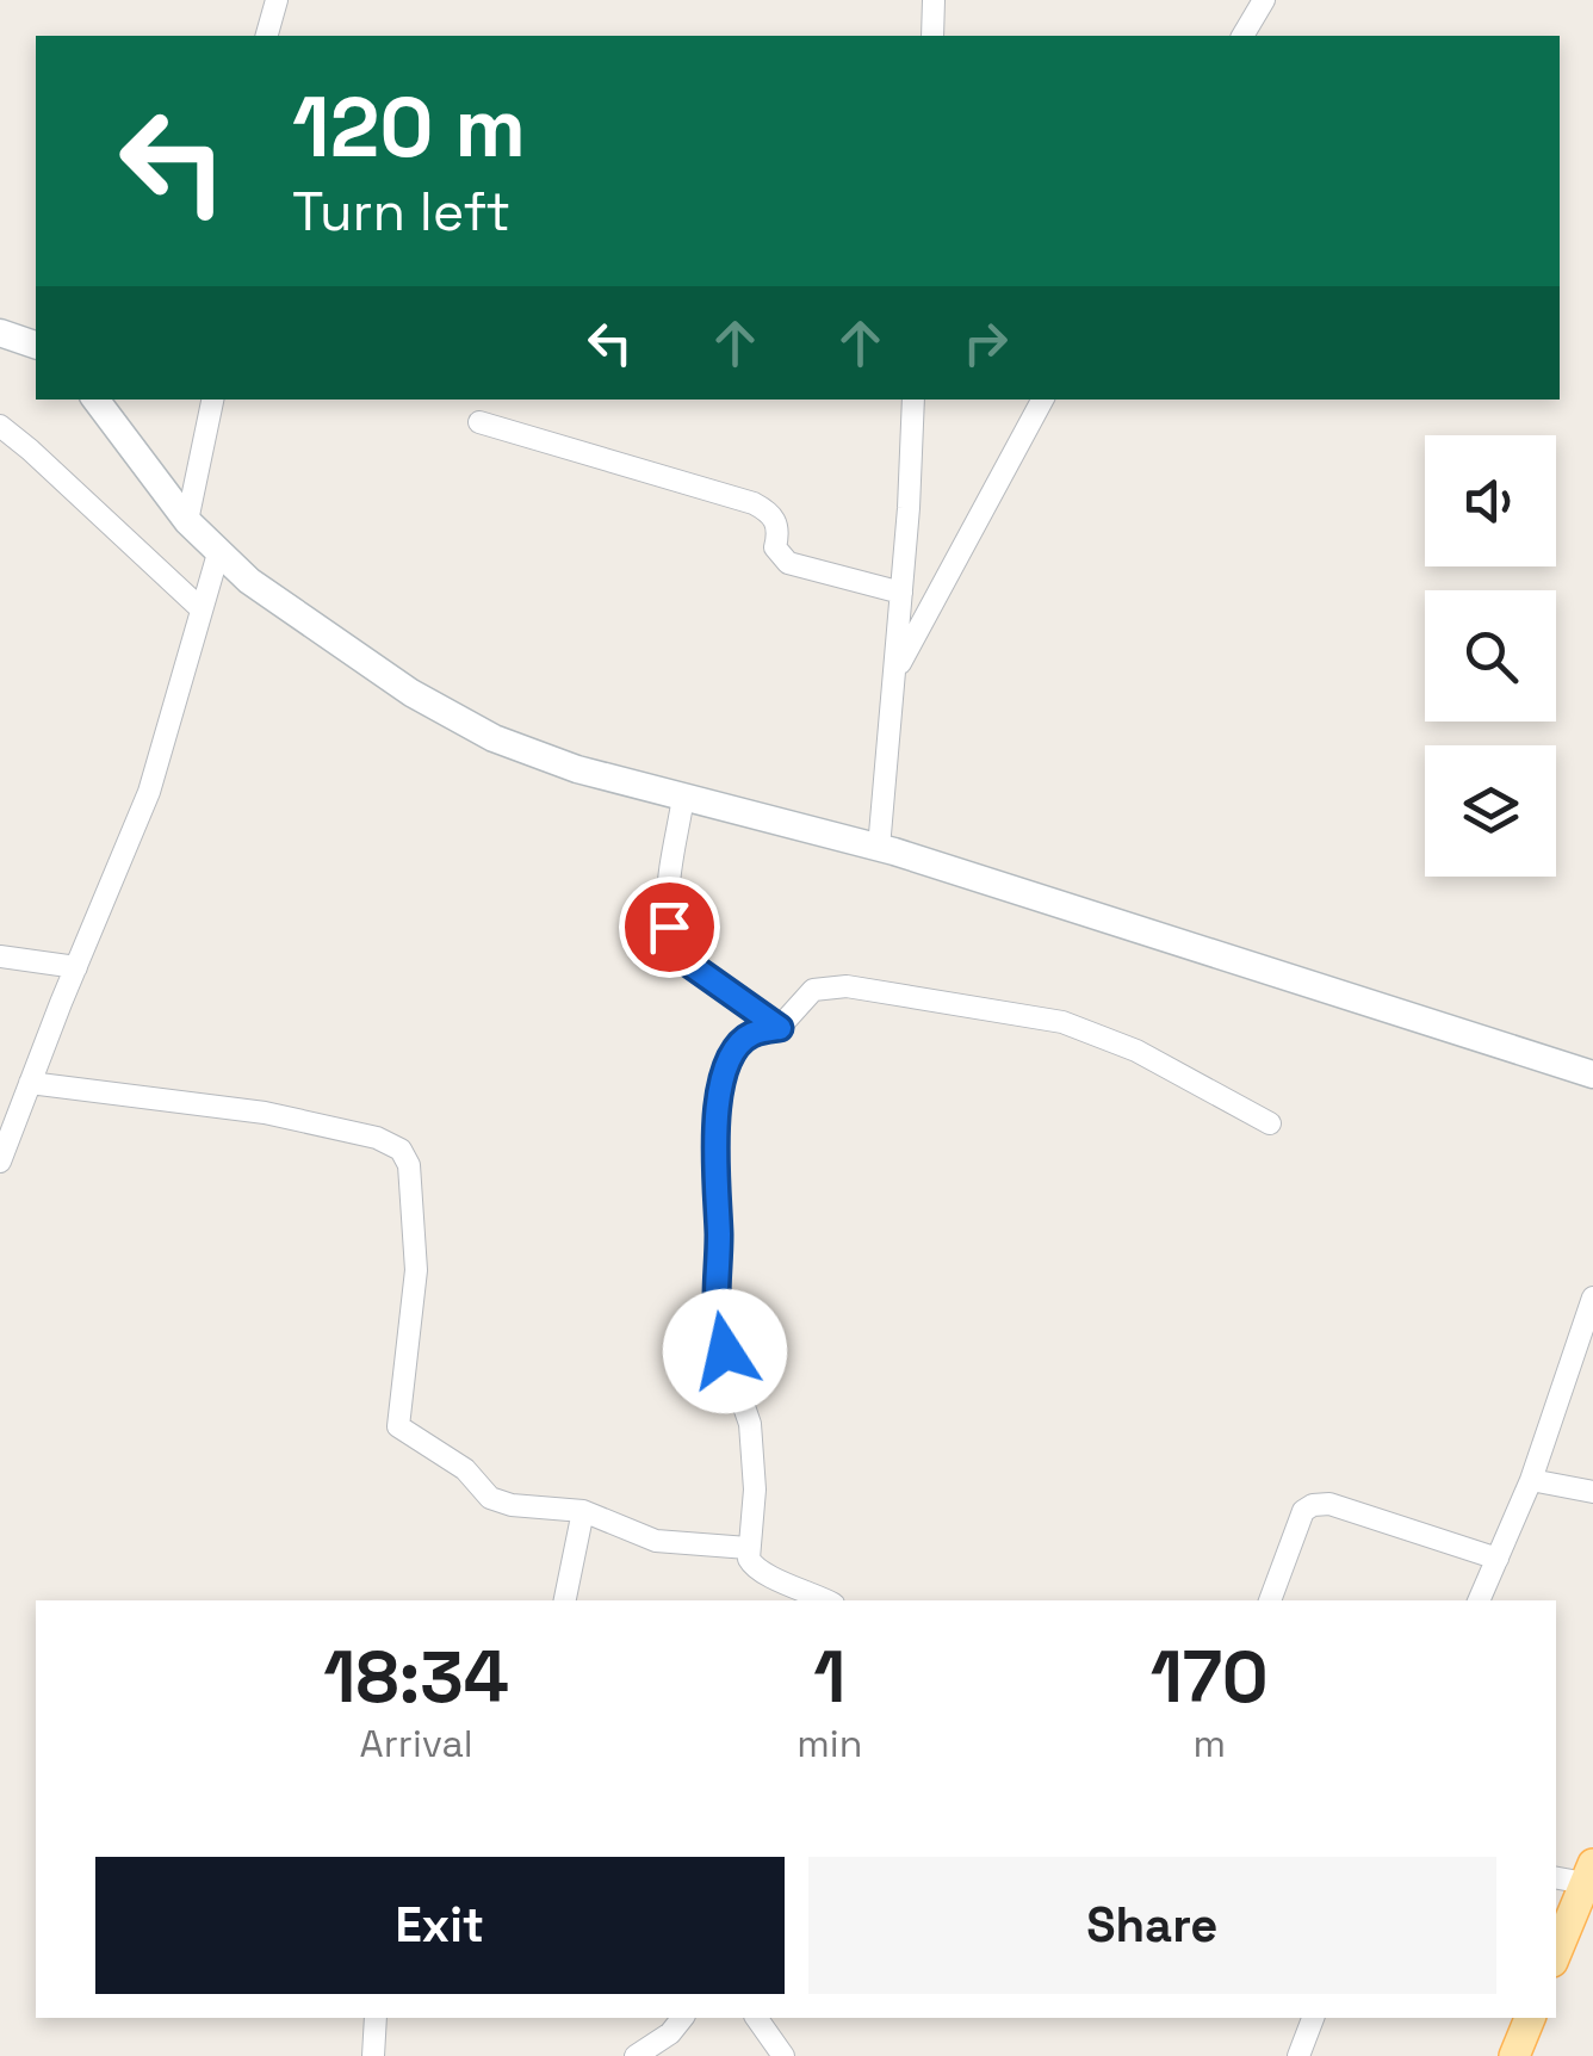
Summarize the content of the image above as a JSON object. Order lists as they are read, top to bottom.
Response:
{
  "page": {
    "turn": ["120 m", "Turn left"],
    "eta": [
      "18:34",
      "Arrival",
      "1",
      "min",
      "170",
      "m"
    ],
    "buttons": ["Exit", "Share"]
  }
}
